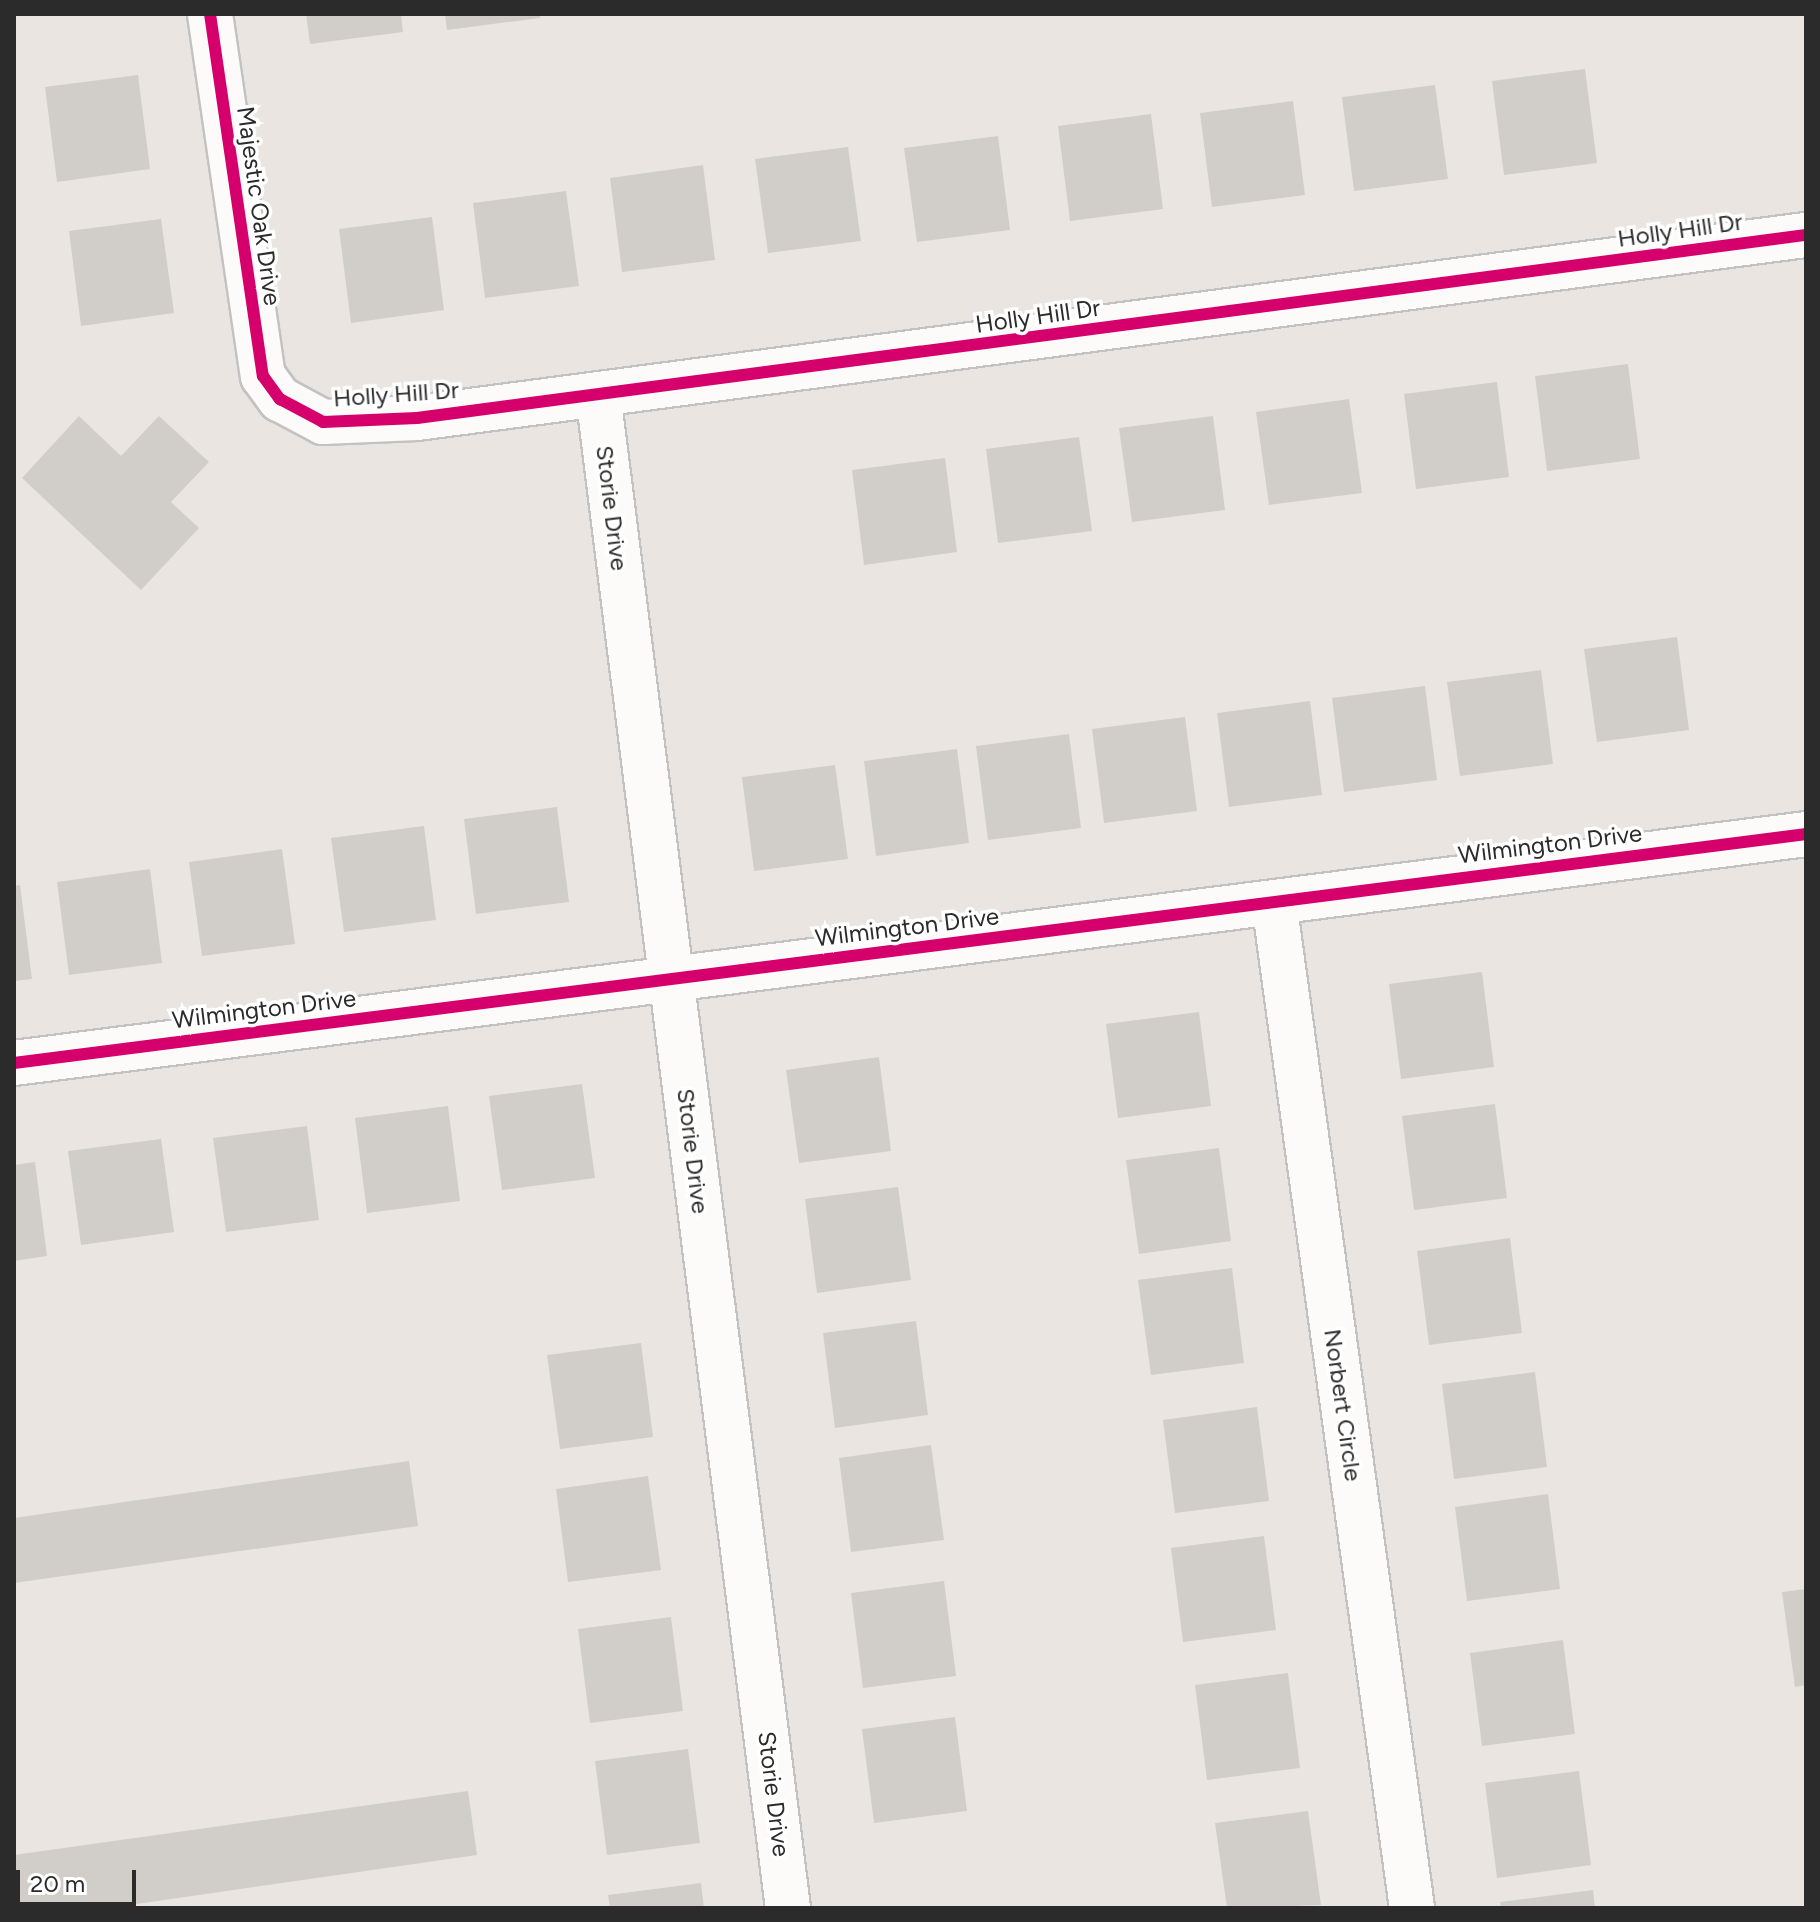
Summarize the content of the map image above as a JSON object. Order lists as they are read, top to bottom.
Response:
{
  "streets": {
    "street": [
      "Majestic Oak Drive",
      "Holly Hill Dr",
      "Storie Drive",
      "Wilmington Drive",
      "Norbert Circle"
    ]
  },
  "crossings": [
    ["Majestic Oak Drive", "Holly Hill Dr"],
    ["Holly Hill Dr", "Storie Drive"],
    ["Storie Drive", "Wilmington Drive"],
    ["Wilmington Drive", "Norbert Circle"]
  ],
  "scale_bar": "20 m"
}
